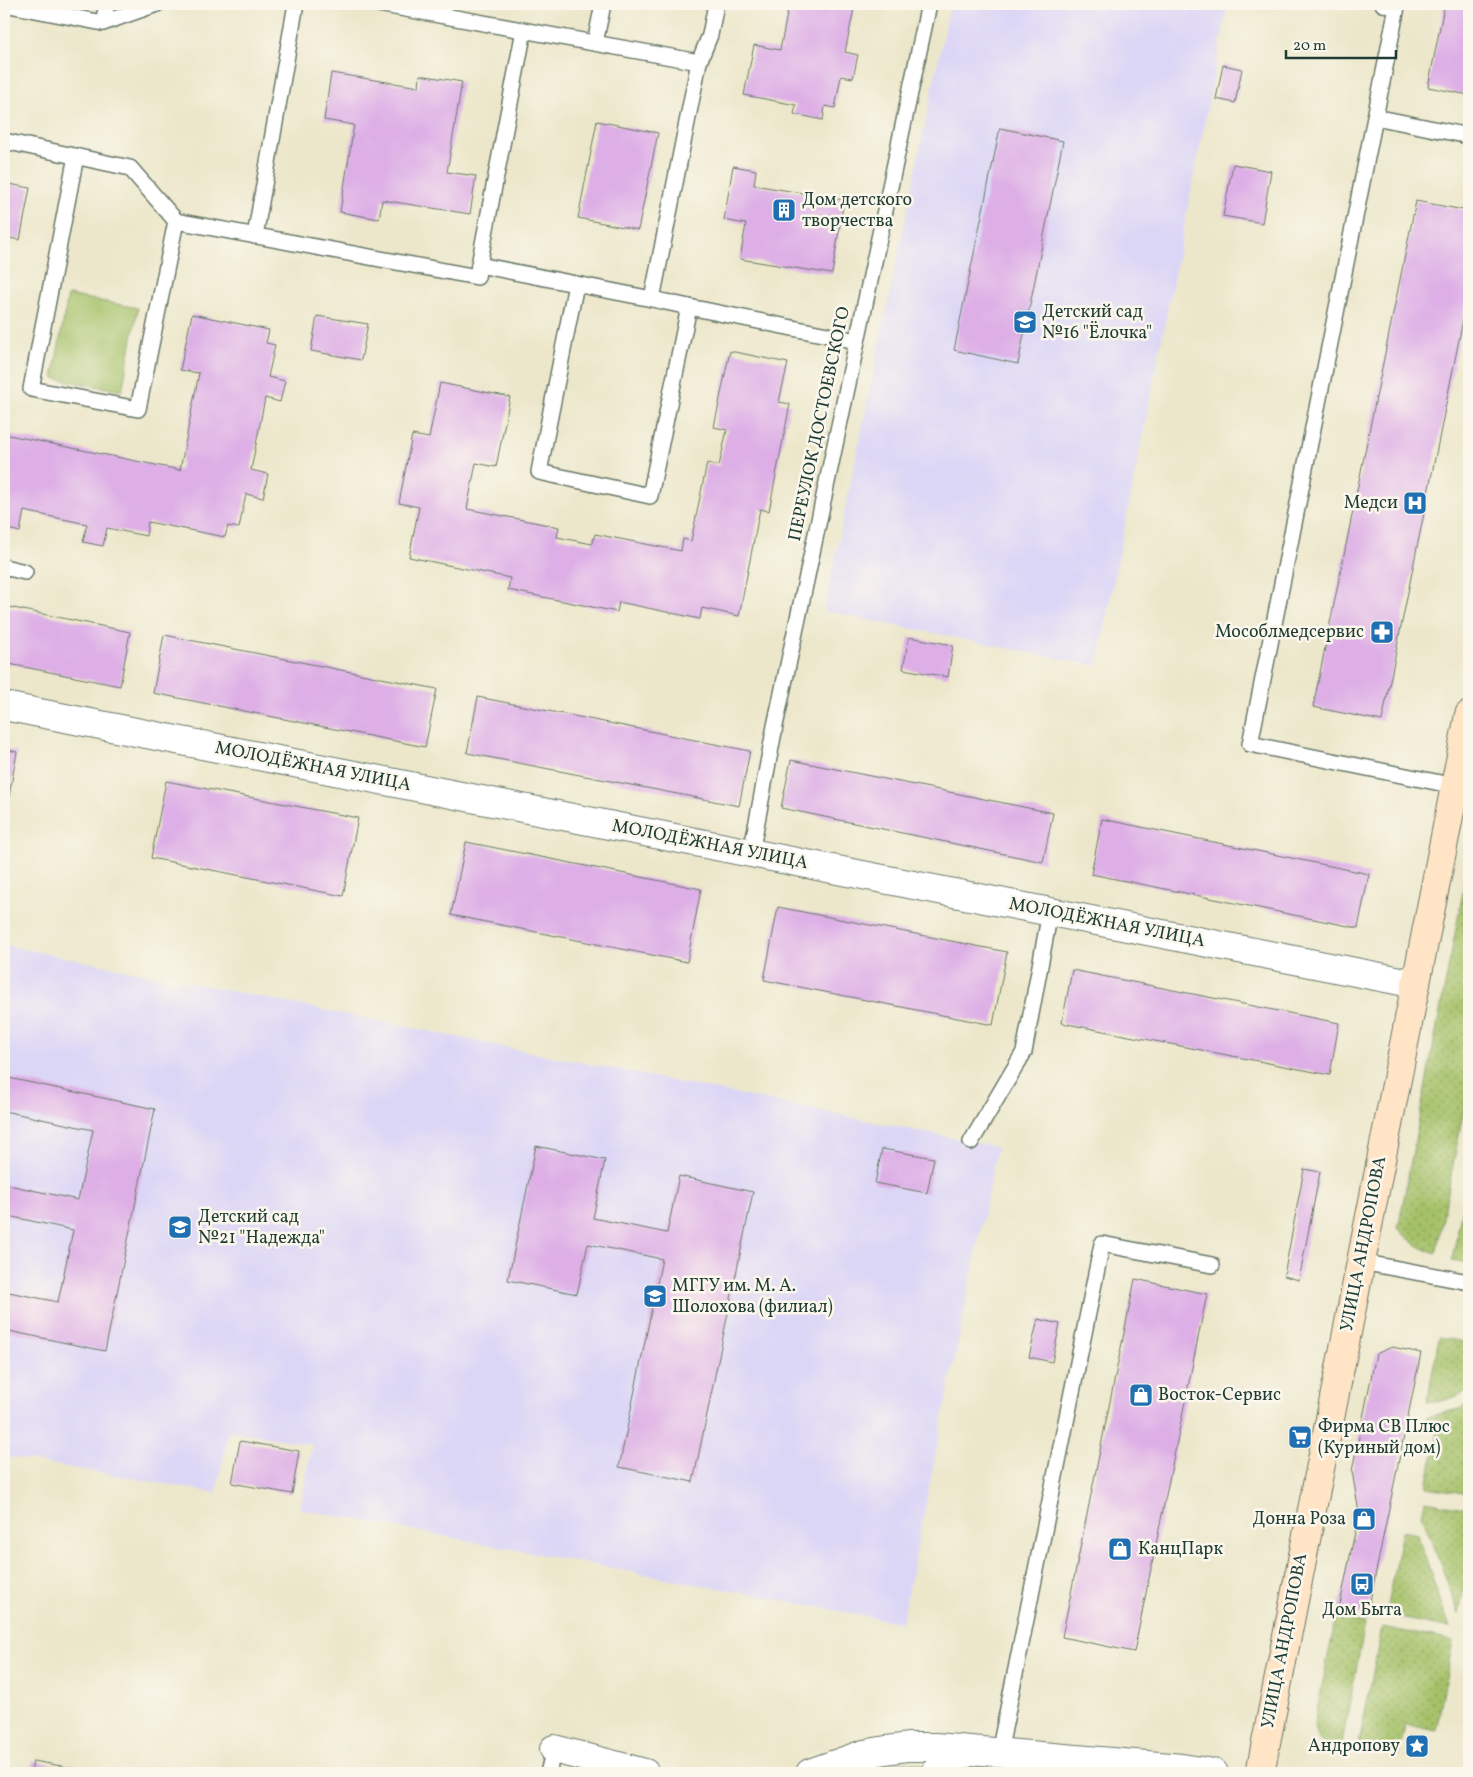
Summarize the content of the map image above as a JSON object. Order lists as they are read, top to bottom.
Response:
{
  "streets": {
    "main road": ["УЛИЦА АНДРОПОВА"],
    "street": ["МОЛОДЁЖНАЯ УЛИЦА"],
    "lane": ["ПЕРЕУЛОК ДОСТОЕВСКОГО"]
  },
  "crossings": [
    ["ПЕРЕУЛОК ДОСТОЕВСКОГО", "МОЛОДЁЖНАЯ УЛИЦА"],
    ["МОЛОДЁЖНАЯ УЛИЦА", "УЛИЦА АНДРОПОВА"]
  ],
  "places": {
    "building": ["Дом детского творчества"],
    "school or university": ["Детский сад №16 \"Ёлочка\"", "Детский сад №21 \"Надежда\"", "МГГУ им. М. А. Шолохова (филиал)"],
    "hospital": ["Медси"],
    "pharmacy": ["Мособлмедсервис"],
    "shop": ["Восток-Сервис", "Донна Роза", "КанцПарк"],
    "supermarket": ["Фирма СВ Плюс (Куриный дом)"],
    "bus stop": ["Дом Быта"],
    "place": ["Андропову"]
  },
  "scale_bar": "20 m"
}
